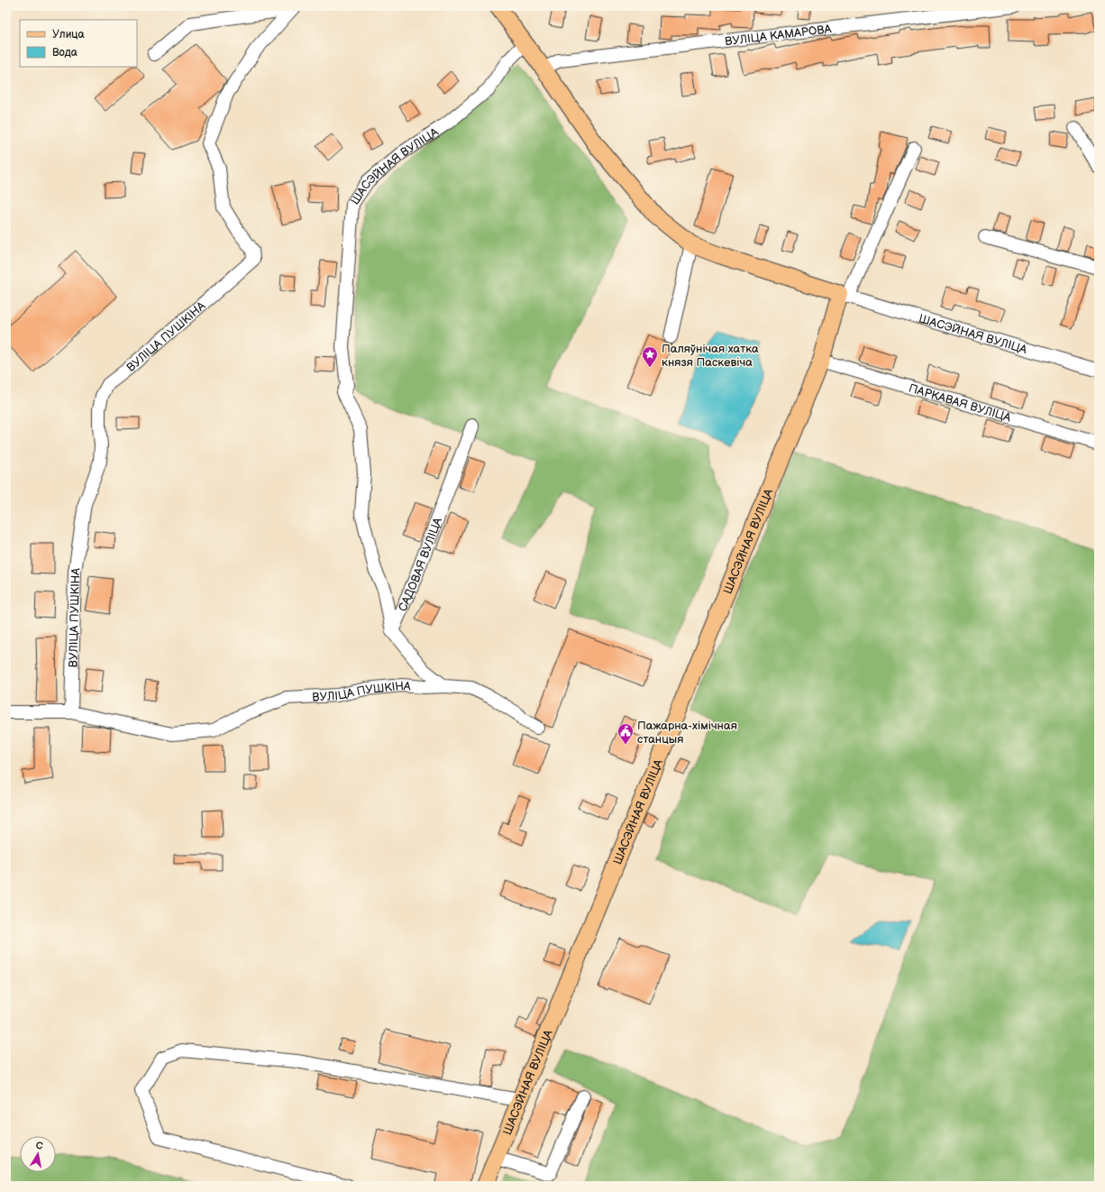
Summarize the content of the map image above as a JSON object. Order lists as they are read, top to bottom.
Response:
{
  "streets": {
    "main road": ["ШАСЭЙНАЯ ВУЛІЦА"],
    "street": [
      "ВУЛІЦА КАМАРОВА",
      "ВУЛІЦА ПУШКІНА",
      "ПАРКАВАЯ ВУЛІЦА",
      "САДОВАЯ ВУЛІЦА"
    ]
  },
  "crossings": [
    ["ВУЛІЦА КАМАРОВА", "ШАСЭЙНАЯ ВУЛІЦА"],
    ["ШАСЭЙНАЯ ВУЛІЦА", "ПАРКАВАЯ ВУЛІЦА"],
    ["ШАСЭЙНАЯ ВУЛІЦА", "САДОВАЯ ВУЛІЦА"]
  ],
  "places": {
    "place": ["Паляўнічая хатка князя Паскевіча"],
    "public building": ["Пажарна-хімічная станцыя"]
  },
  "legend": ["Улица", "Вода"],
  "north": "top"
}
